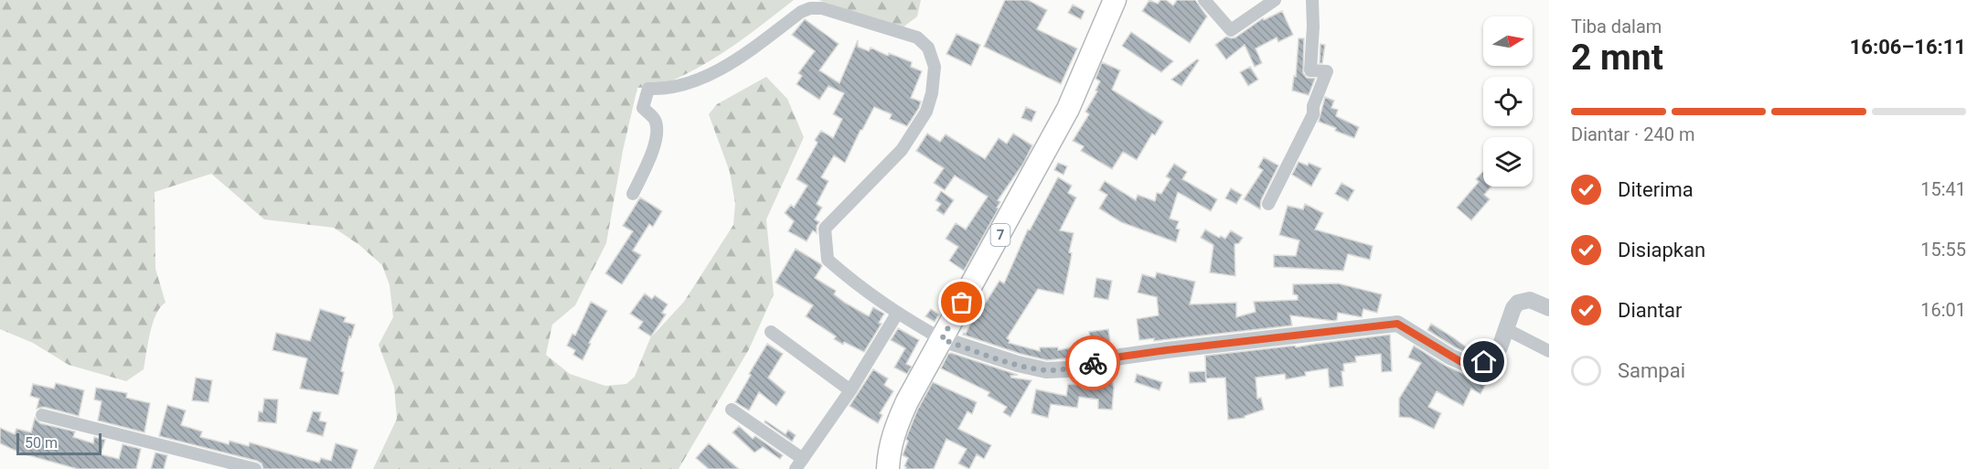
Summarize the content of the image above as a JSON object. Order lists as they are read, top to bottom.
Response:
{
  "streets": {
    "highway": ["7"]
  },
  "scale_bar": "50 m",
  "north": "right",
  "page": {
    "heading": ["2 mnt", "Tiba dalam", "16:06–16:11"],
    "bar": "Diantar · 240 m",
    "list": [
      ["Diterima", "15:41"],
      ["Disiapkan", "15:55"],
      ["Diantar", "16:01"],
      "Sampai"
    ],
    "scale": "50 m"
  }
}
